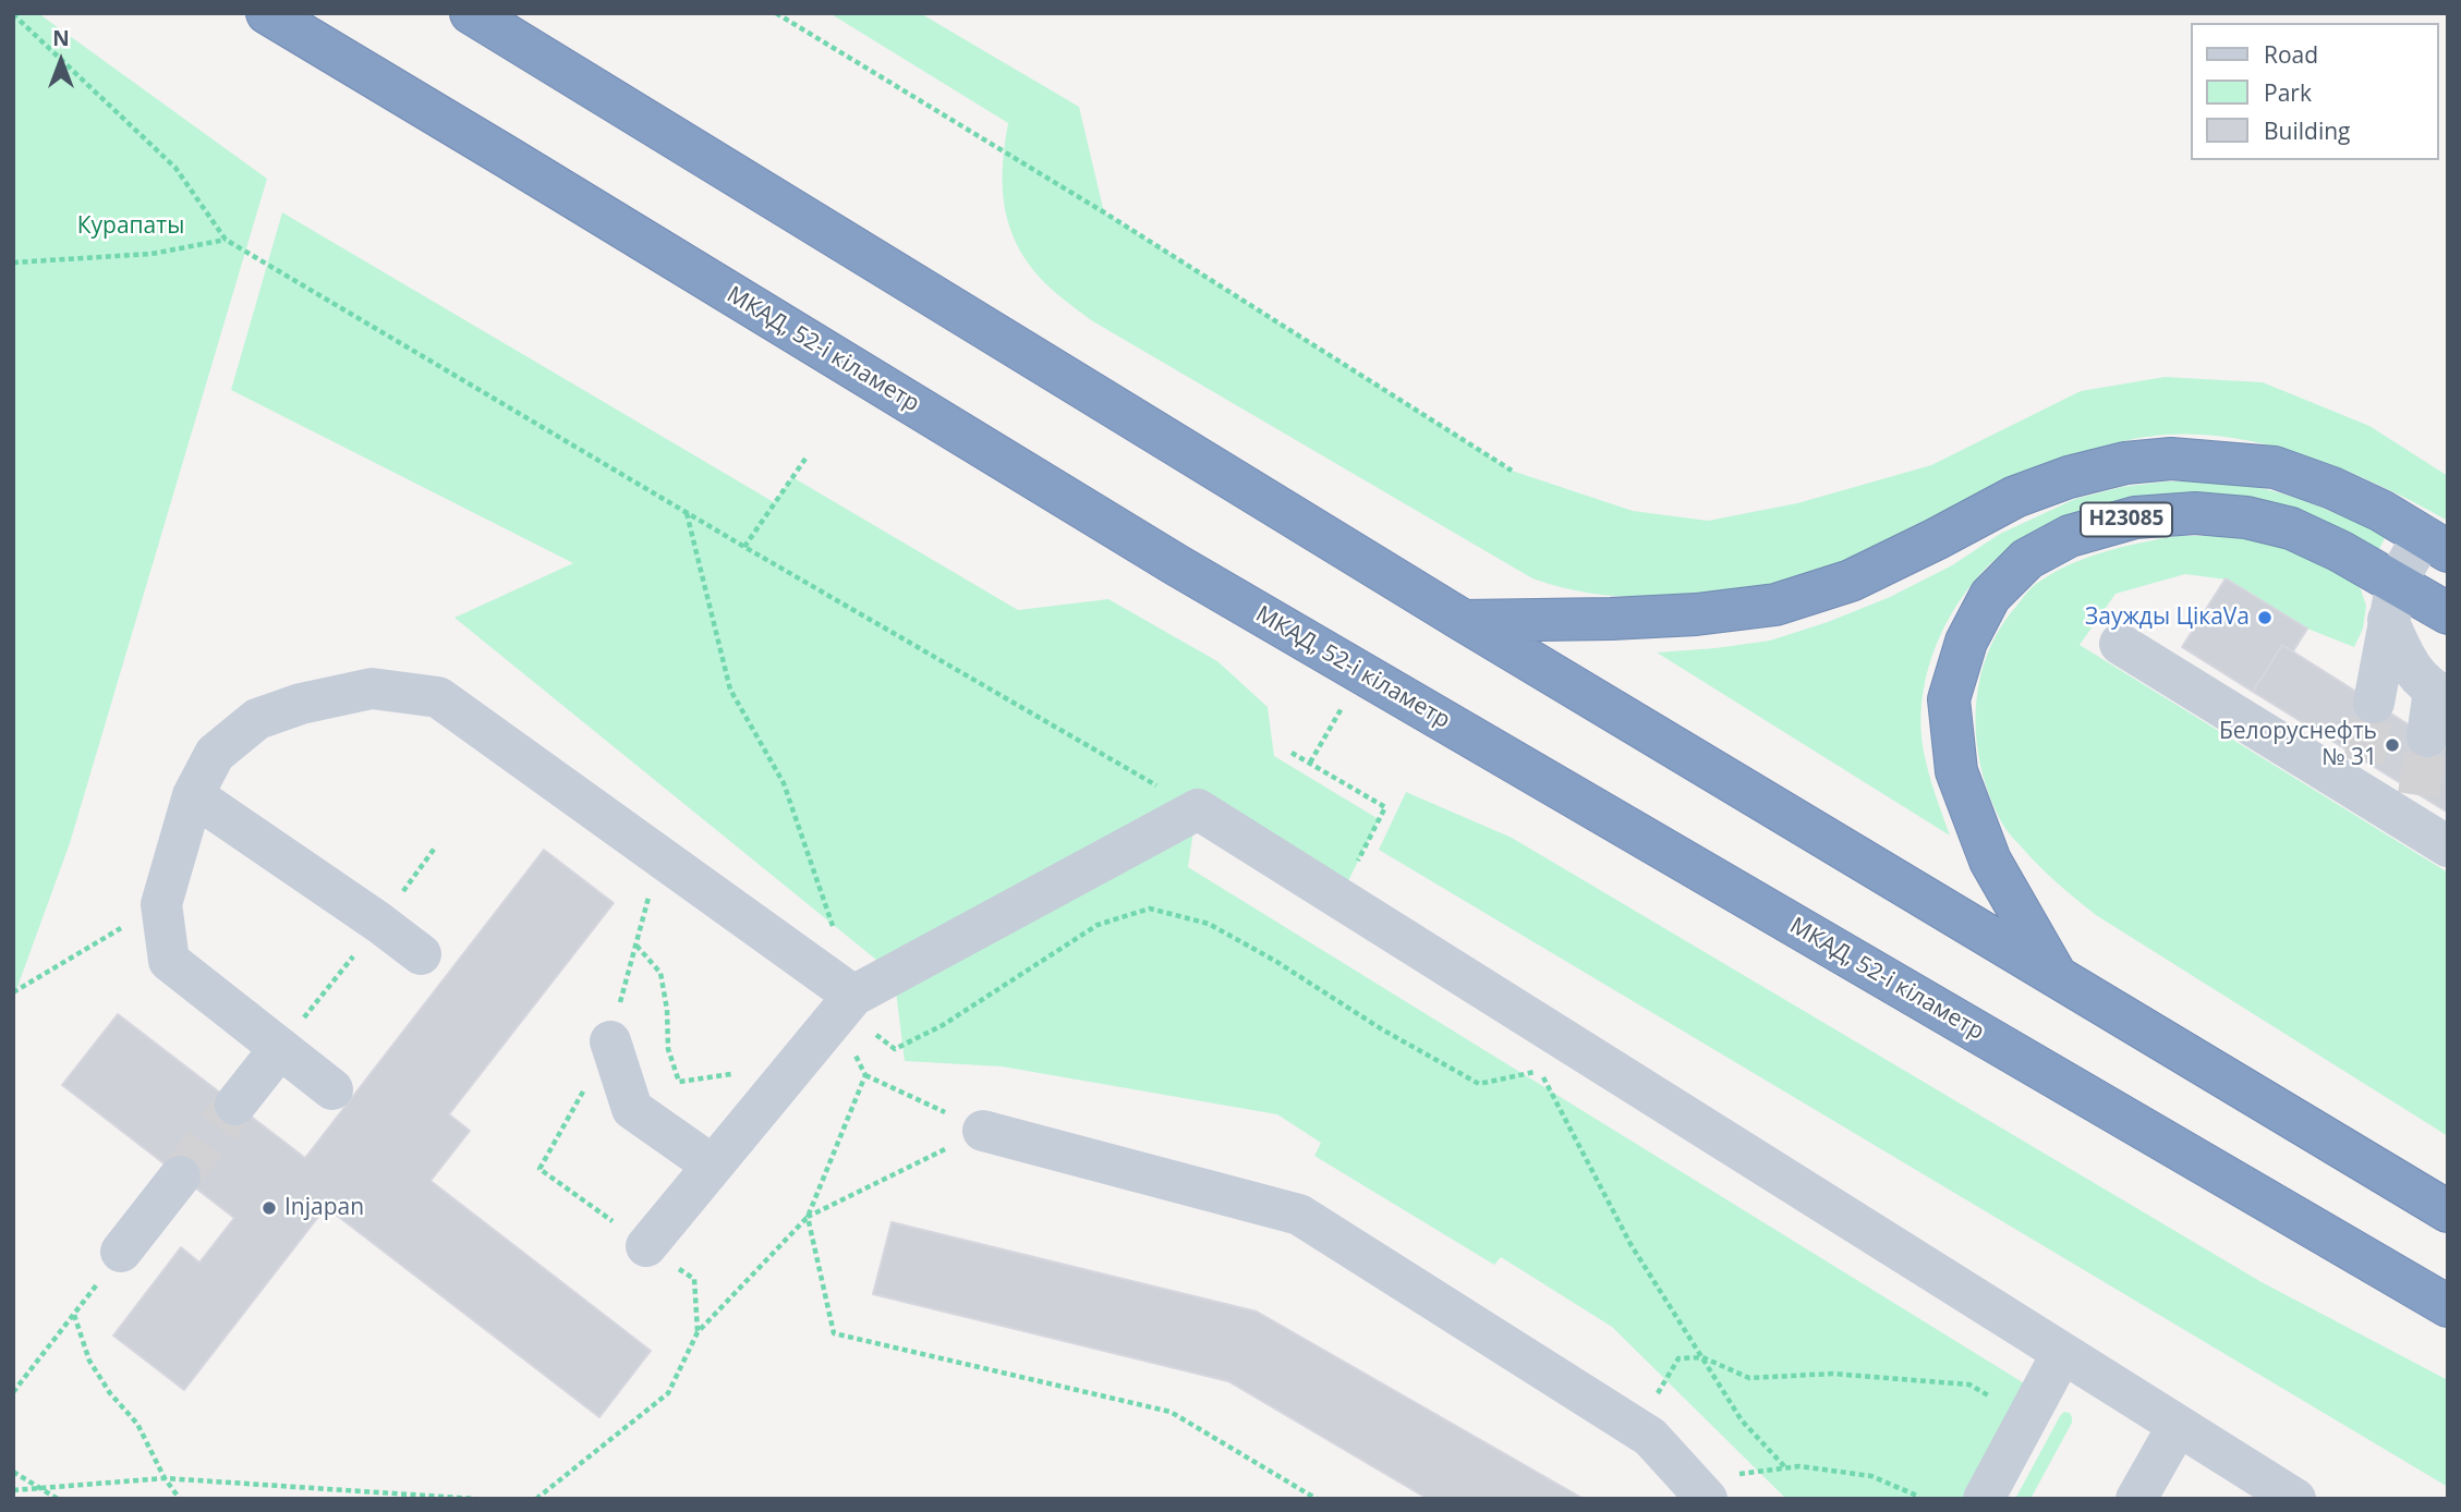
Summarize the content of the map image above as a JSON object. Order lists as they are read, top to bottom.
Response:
{
  "streets": {
    "highway": ["МКАД, 52-і кіламетр", "Н23085"]
  },
  "parks": ["Курапаты"],
  "places": ["Заужды ЦікаVа", "Белоруснефть № 31", "Injapan"],
  "legend": ["Road", "Park", "Building"],
  "north": "top"
}
